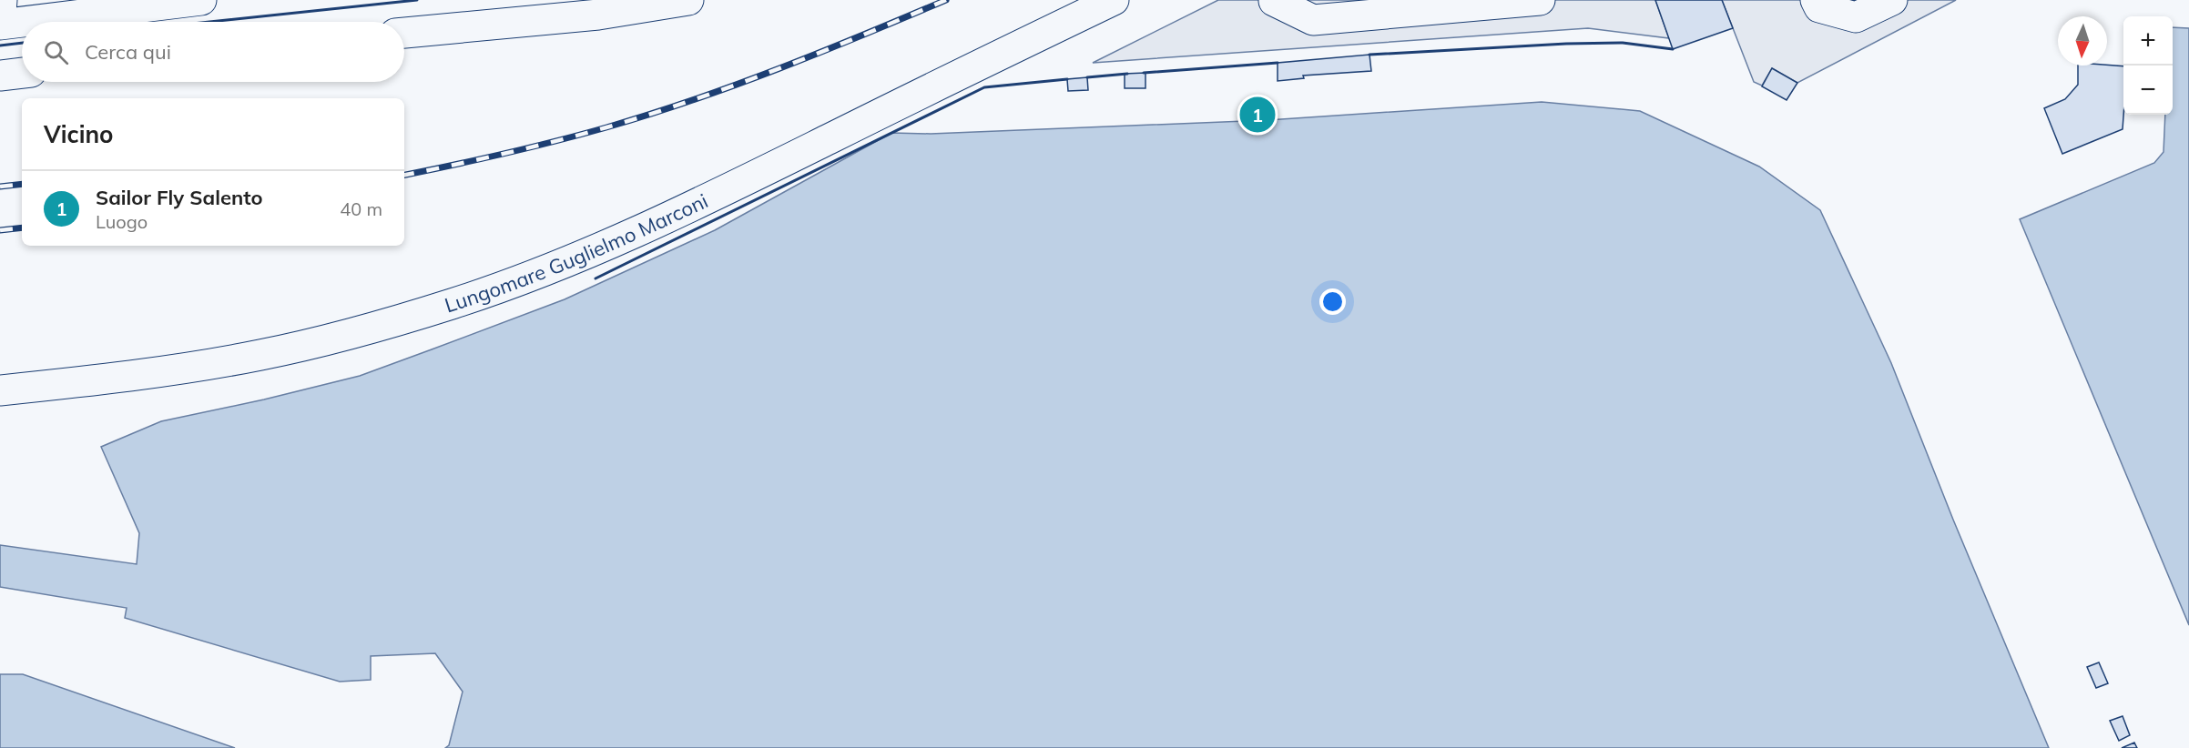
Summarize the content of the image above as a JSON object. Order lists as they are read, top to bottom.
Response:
{
  "streets": {
    "street": ["Lungomare Guglielmo Marconi"]
  },
  "north": "bottom",
  "page": {
    "map_buttons": ["+", "−"],
    "search": "Cerca qui",
    "pins": "1",
    "heading": "Vicino",
    "list": [
      {
        "mark": "1",
        "name": "Sailor Fly Salento",
        "note": "Luogo",
        "value": "40 m"
      }
    ]
  }
}
